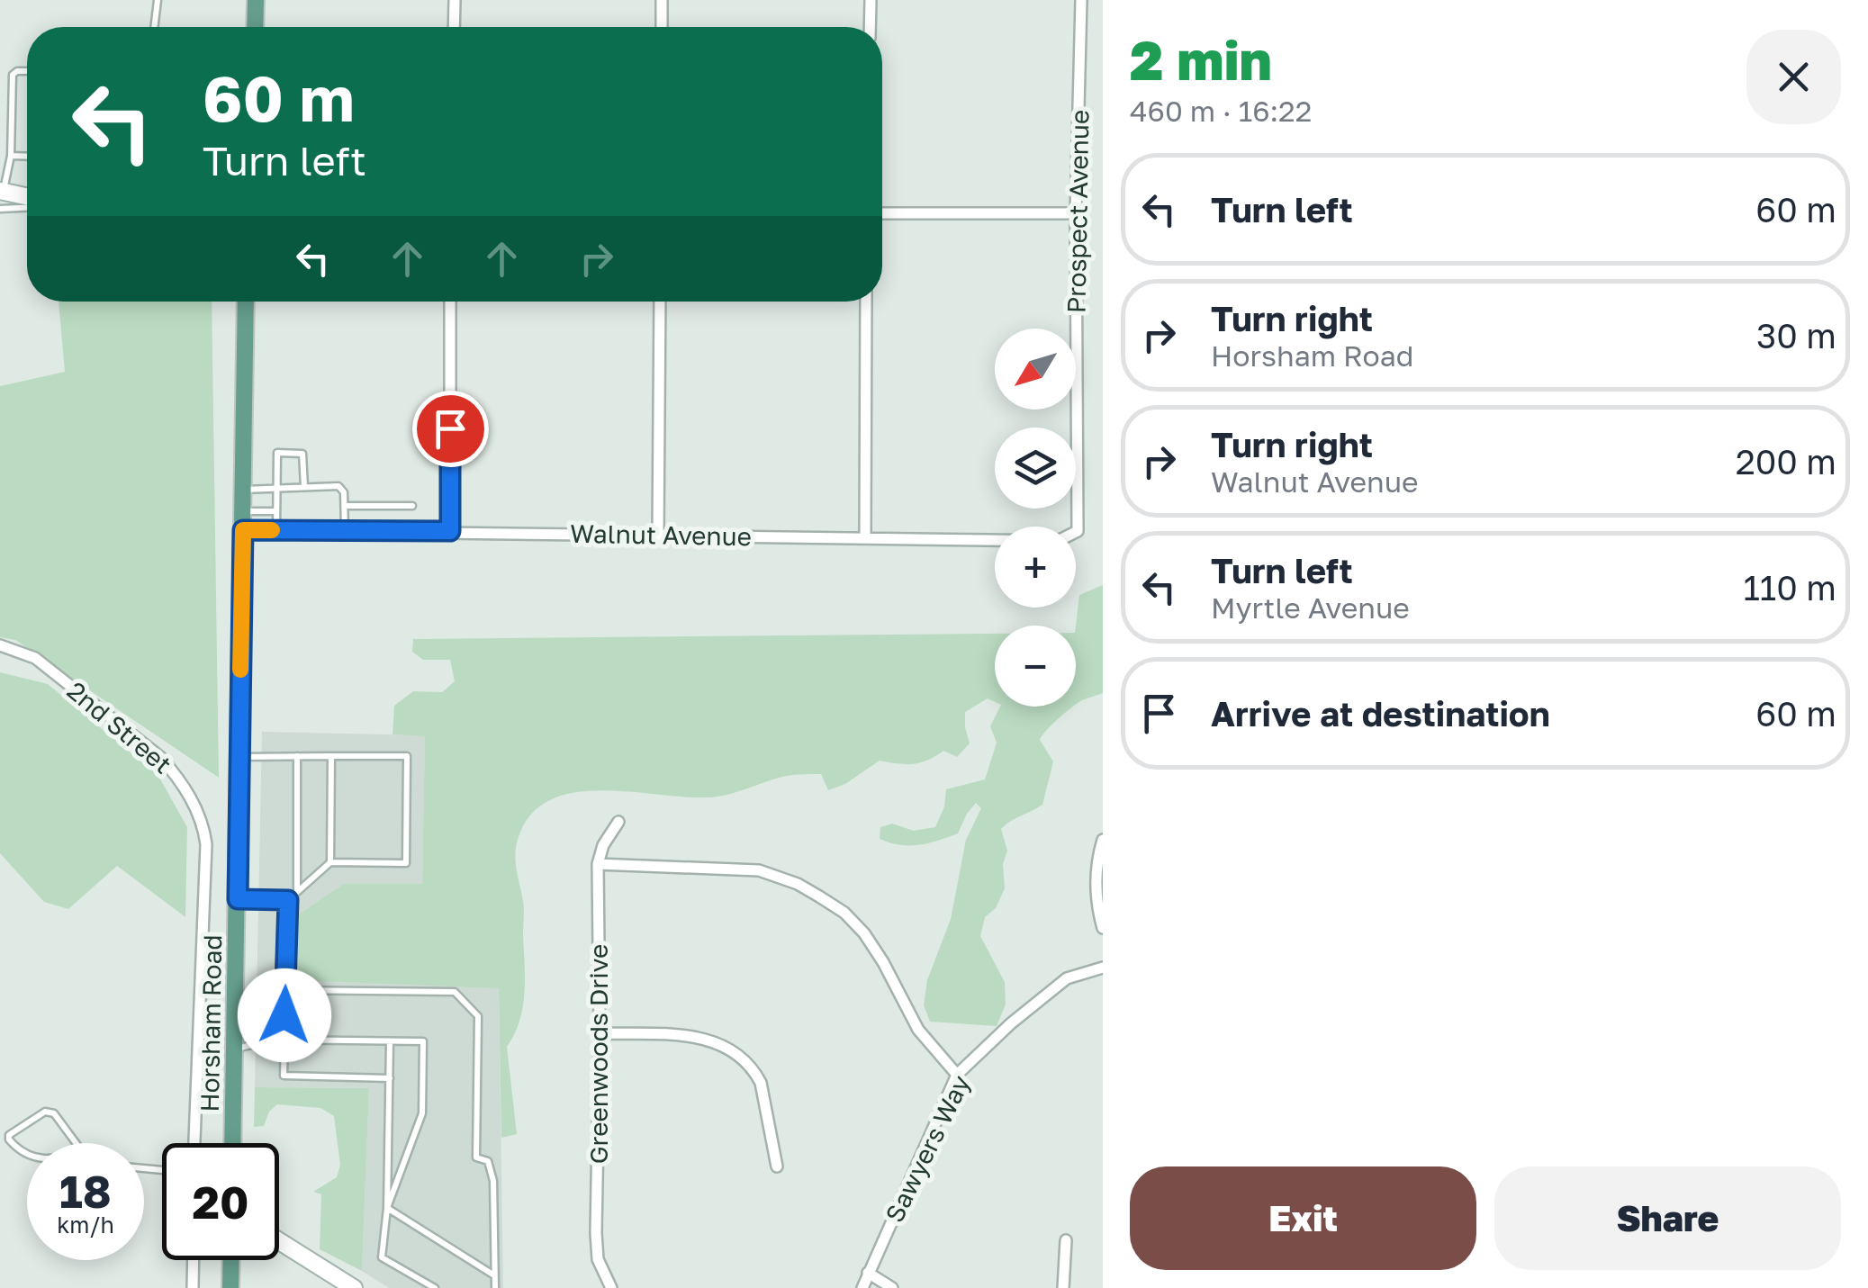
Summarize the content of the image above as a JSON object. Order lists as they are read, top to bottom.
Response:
{
  "streets": {
    "main road": ["Horsham Road"],
    "street": [
      "Prospect Avenue",
      "Walnut Avenue",
      "2nd Street",
      "Greenwoods Drive",
      "Sawyers Way"
    ]
  },
  "crossings": [
    ["Prospect Avenue", "Walnut Avenue"],
    ["Walnut Avenue", "Horsham Road"]
  ],
  "north": "bottom left",
  "page": {
    "heading": ["2 min", "460 m · 16:22"],
    "turn": ["60 m", "Turn left"],
    "list": [
      {
        "name": "Turn left",
        "value": "60 m"
      },
      {
        "name": "Turn right",
        "note": "Horsham Road",
        "value": "30 m"
      },
      {
        "name": "Turn right",
        "note": "Walnut Avenue",
        "value": "200 m"
      },
      {
        "name": "Turn left",
        "note": "Myrtle Avenue",
        "value": "110 m"
      },
      {
        "name": "Arrive at destination",
        "value": "60 m"
      }
    ],
    "map_buttons": ["+", "−"],
    "speed": "18 km/h",
    "limit": "20",
    "buttons": ["Exit", "Share"]
  }
}
